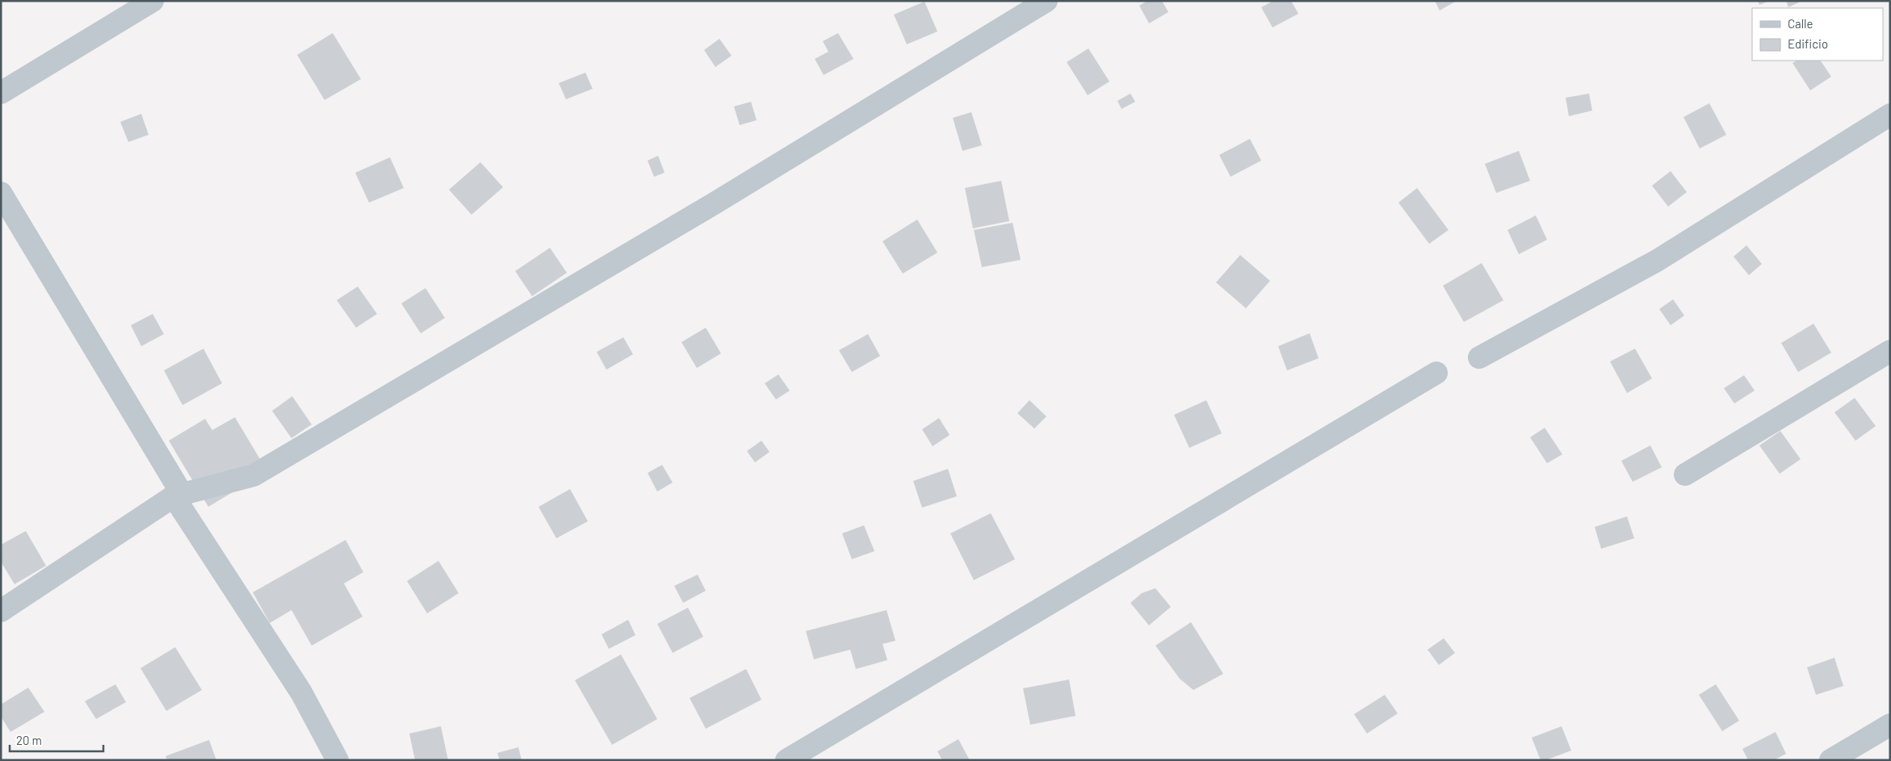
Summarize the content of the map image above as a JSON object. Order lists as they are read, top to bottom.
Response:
{
  "legend": ["Calle", "Edificio"],
  "scale_bar": "20 m"
}
